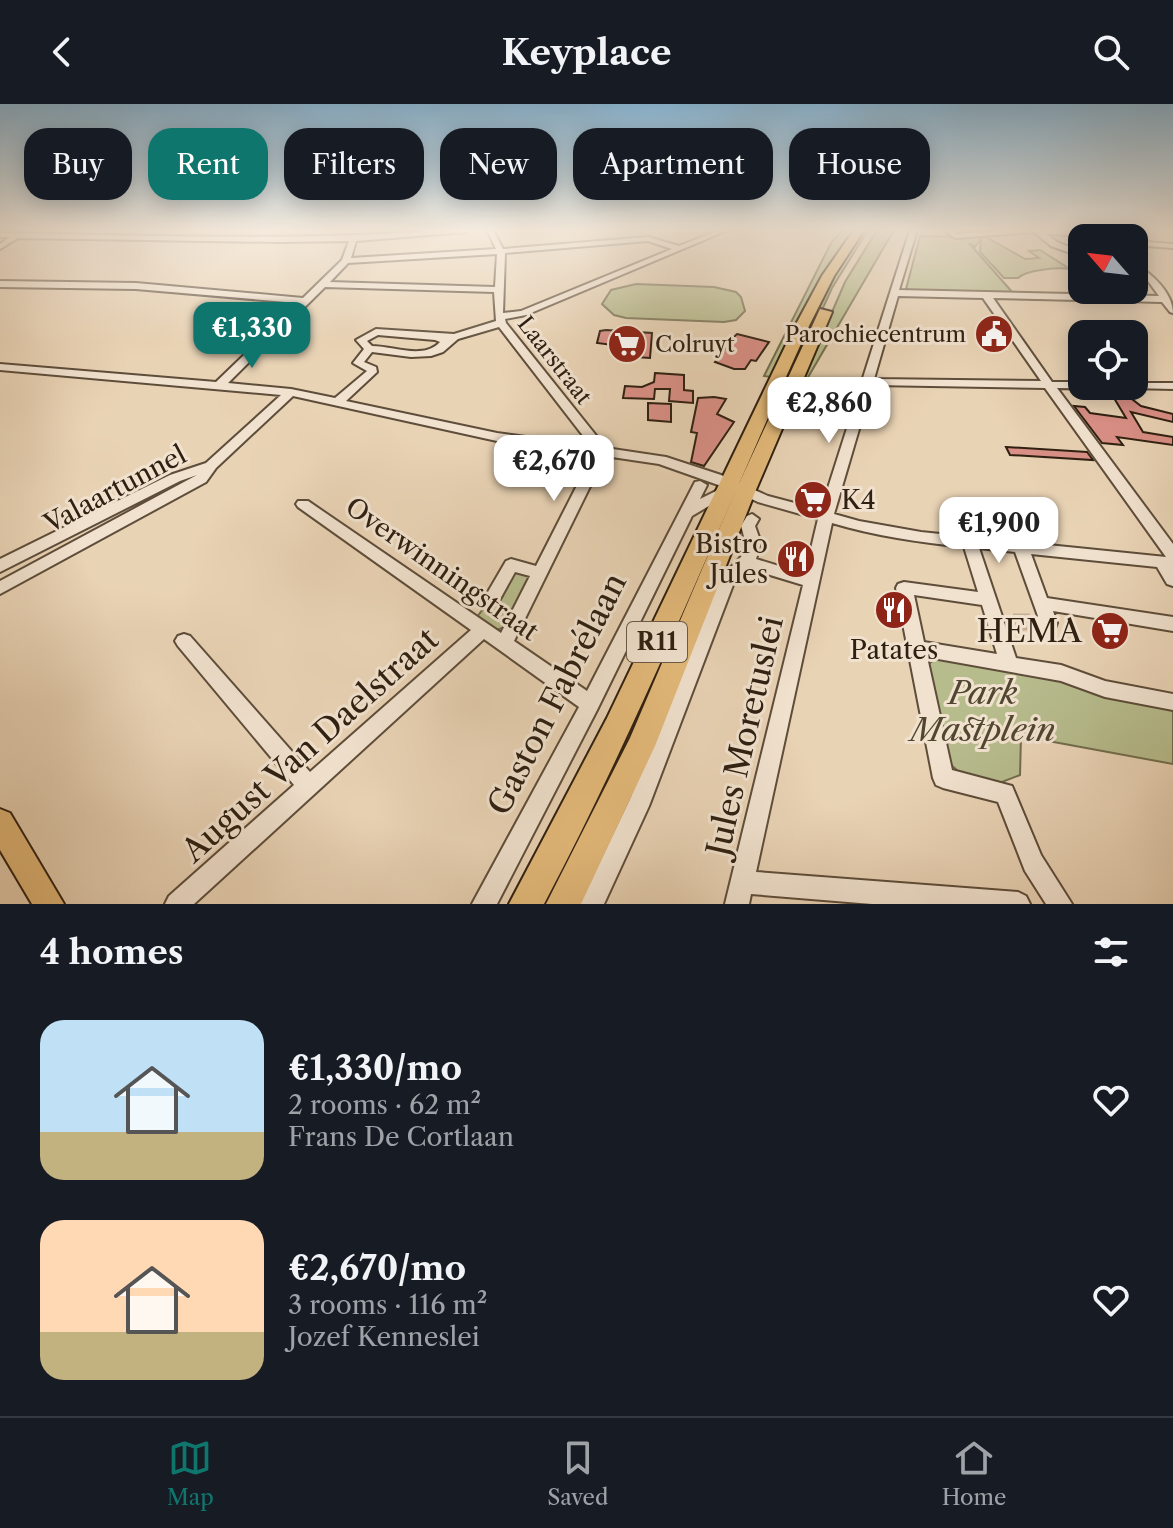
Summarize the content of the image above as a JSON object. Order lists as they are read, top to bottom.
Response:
{
  "streets": {
    "highway": ["R11"],
    "street": [
      "Laarstraat",
      "Valaartunnel",
      "Overwinningstraat",
      "Gaston Fabrélaan",
      "Jules Moretuslei",
      "August Van Daelstraat"
    ]
  },
  "crossings": [
    ["Overwinningstraat", "Gaston Fabrélaan"],
    ["Overwinningstraat", "August Van Daelstraat"],
    ["R11", "Gaston Fabrélaan"]
  ],
  "parks": ["Park Mastplein"],
  "places": {
    "public building": ["Parochiecentrum"],
    "supermarket": ["Colruyt", "K4", "HEMA"],
    "restaurant": ["Bistro Jules", "Patates"]
  },
  "north": "top left",
  "page": {
    "header": "Keyplace",
    "chip": [
      "Buy",
      "Rent",
      "Filters",
      "New",
      "Apartment",
      "House"
    ],
    "price": [
      "€1,330",
      "€2,860",
      "€2,670",
      "€1,900"
    ],
    "heading": "4 homes",
    "list": [
      {
        "name": "€1,330/mo",
        "note": "2 rooms · 62 m² · Frans De Cortlaan"
      },
      {
        "name": "€2,670/mo",
        "note": "3 rooms · 116 m² · Jozef Kenneslei"
      }
    ],
    "tabs": ["Map", "Saved", "Home"]
  }
}
